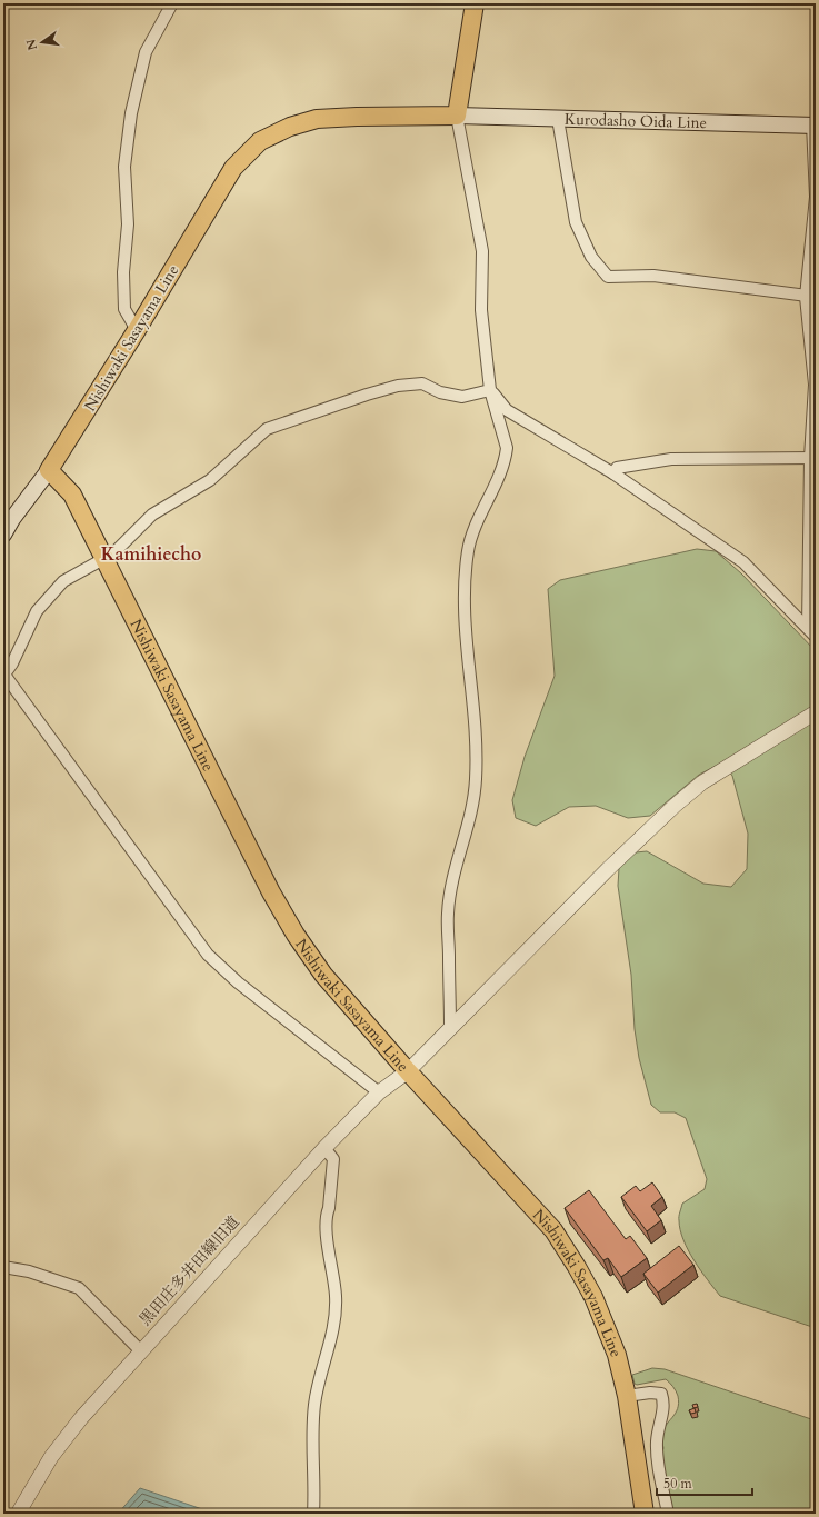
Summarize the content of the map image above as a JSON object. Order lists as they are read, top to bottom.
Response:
{
  "streets": {
    "main road": ["Kurodasho Oida Line", "Nishiwaki Sasayama Line"],
    "street": ["黒田庄多井田線旧道"]
  },
  "crossings": [
    ["Kurodasho Oida Line", "Nishiwaki Sasayama Line"],
    ["Nishiwaki Sasayama Line", "黒田庄多井田線旧道"]
  ],
  "districts": ["Kamihiecho"],
  "scale_bar": "50 m",
  "north": "left"
}
